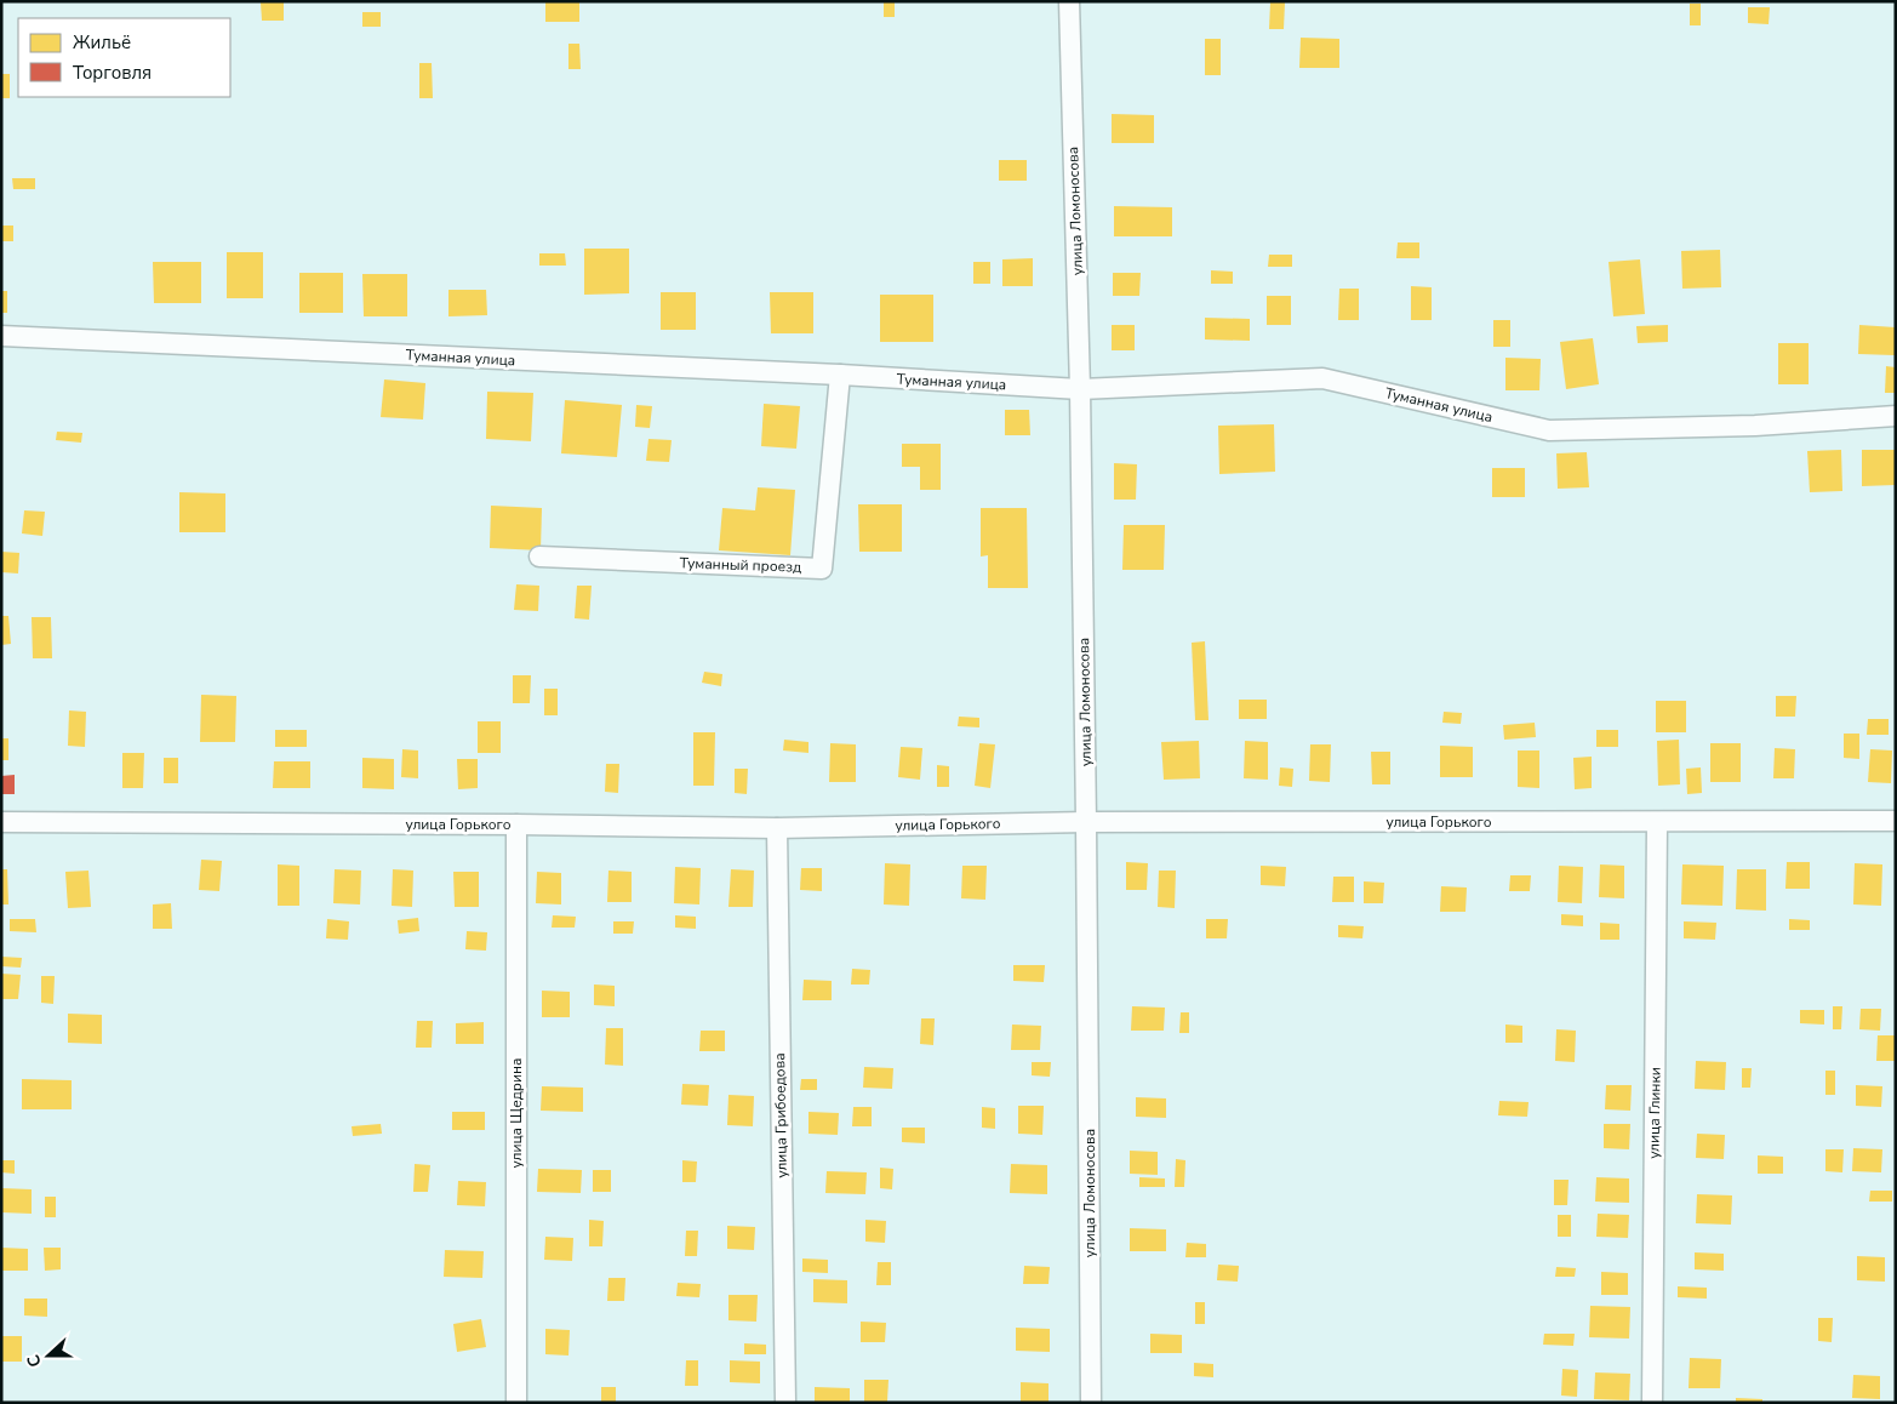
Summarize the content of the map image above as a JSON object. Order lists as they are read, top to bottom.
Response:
{
  "streets": {
    "street": [
      "улица Ломоносова",
      "Туманная улица",
      "Туманный проезд",
      "улица Горького",
      "улица Щедрина",
      "улица Глинки",
      "улица Грибоедова"
    ]
  },
  "crossings": [
    ["улица Ломоносова", "Туманная улица"],
    ["улица Ломоносова", "улица Горького"],
    ["Туманная улица", "Туманный проезд"],
    ["улица Горького", "улица Щедрина"],
    ["улица Горького", "улица Глинки"],
    ["улица Горького", "улица Грибоедова"]
  ],
  "legend": ["Жильё", "Торговля"],
  "north": "left"
}
